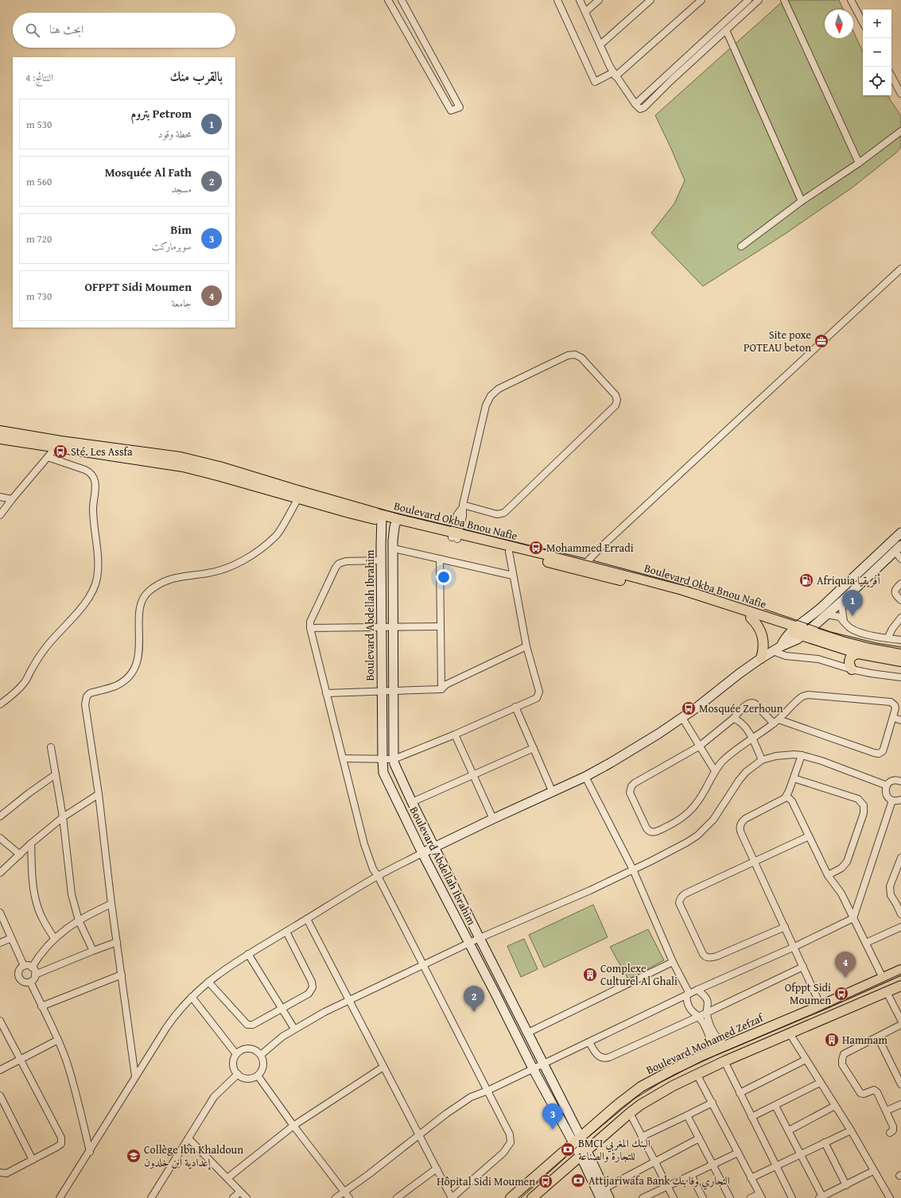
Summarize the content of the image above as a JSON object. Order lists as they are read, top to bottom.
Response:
{
  "streets": {
    "main road": ["Boulevard Okba Bnou Nafie", "Boulevard Mohamed Zefzaf"],
    "street": ["Boulevard Abdellah Ibrahim"]
  },
  "crossings": [
    ["Boulevard Okba Bnou Nafie", "Boulevard Abdellah Ibrahim"],
    ["Boulevard Abdellah Ibrahim", "Boulevard Mohamed Zefzaf"]
  ],
  "places": {
    "office": ["Site poxe POTEAU beton"],
    "bus stop": [
      "Sté. Les Assfa",
      "Mohammed Erradi",
      "Mosquée Zerhoun",
      "Ofppt Sidi Moumen",
      "Hôpital Sidi Moumen"
    ],
    "fuel station": ["Afriquia أفريقيا"],
    "building": ["Complexe Culturel Al Ghali", "Hammam"],
    "bank": ["BMCI البنك المغربي للتجارة والصناعة", "Attijariwafa Bank التجاري وفا بنك"],
    "school or university": ["Collège Ibn Khaldoun إعدادية ابن خلدون"]
  },
  "north": "bottom",
  "page": {
    "map_buttons": ["+", "−"],
    "search": "ابحث هنا",
    "heading": ["بالقرب منك", "النتائج: 4"],
    "list": [
      {
        "mark": "1",
        "name": "Petrom بتروم",
        "note": "محطة وقود",
        "value": "530 m"
      },
      {
        "mark": "2",
        "name": "Mosquée Al Fath",
        "note": "مسجد",
        "value": "560 m"
      },
      {
        "mark": "3",
        "name": "Bim",
        "note": "سوبرماركت",
        "value": "720 m"
      },
      {
        "mark": "4",
        "name": "OFPPT Sidi Moumen",
        "note": "جامعة",
        "value": "730 m"
      }
    ],
    "pins": [
      "1",
      "4",
      "2",
      "3"
    ]
  }
}
